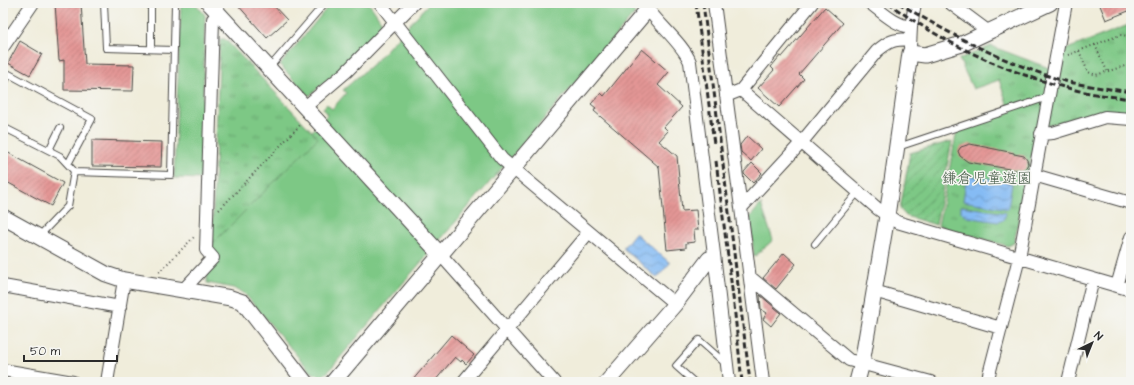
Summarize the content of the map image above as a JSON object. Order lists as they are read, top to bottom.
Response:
{
  "parks": ["鎌倉児童遊園"],
  "scale_bar": "50 m",
  "north": "top right"
}
